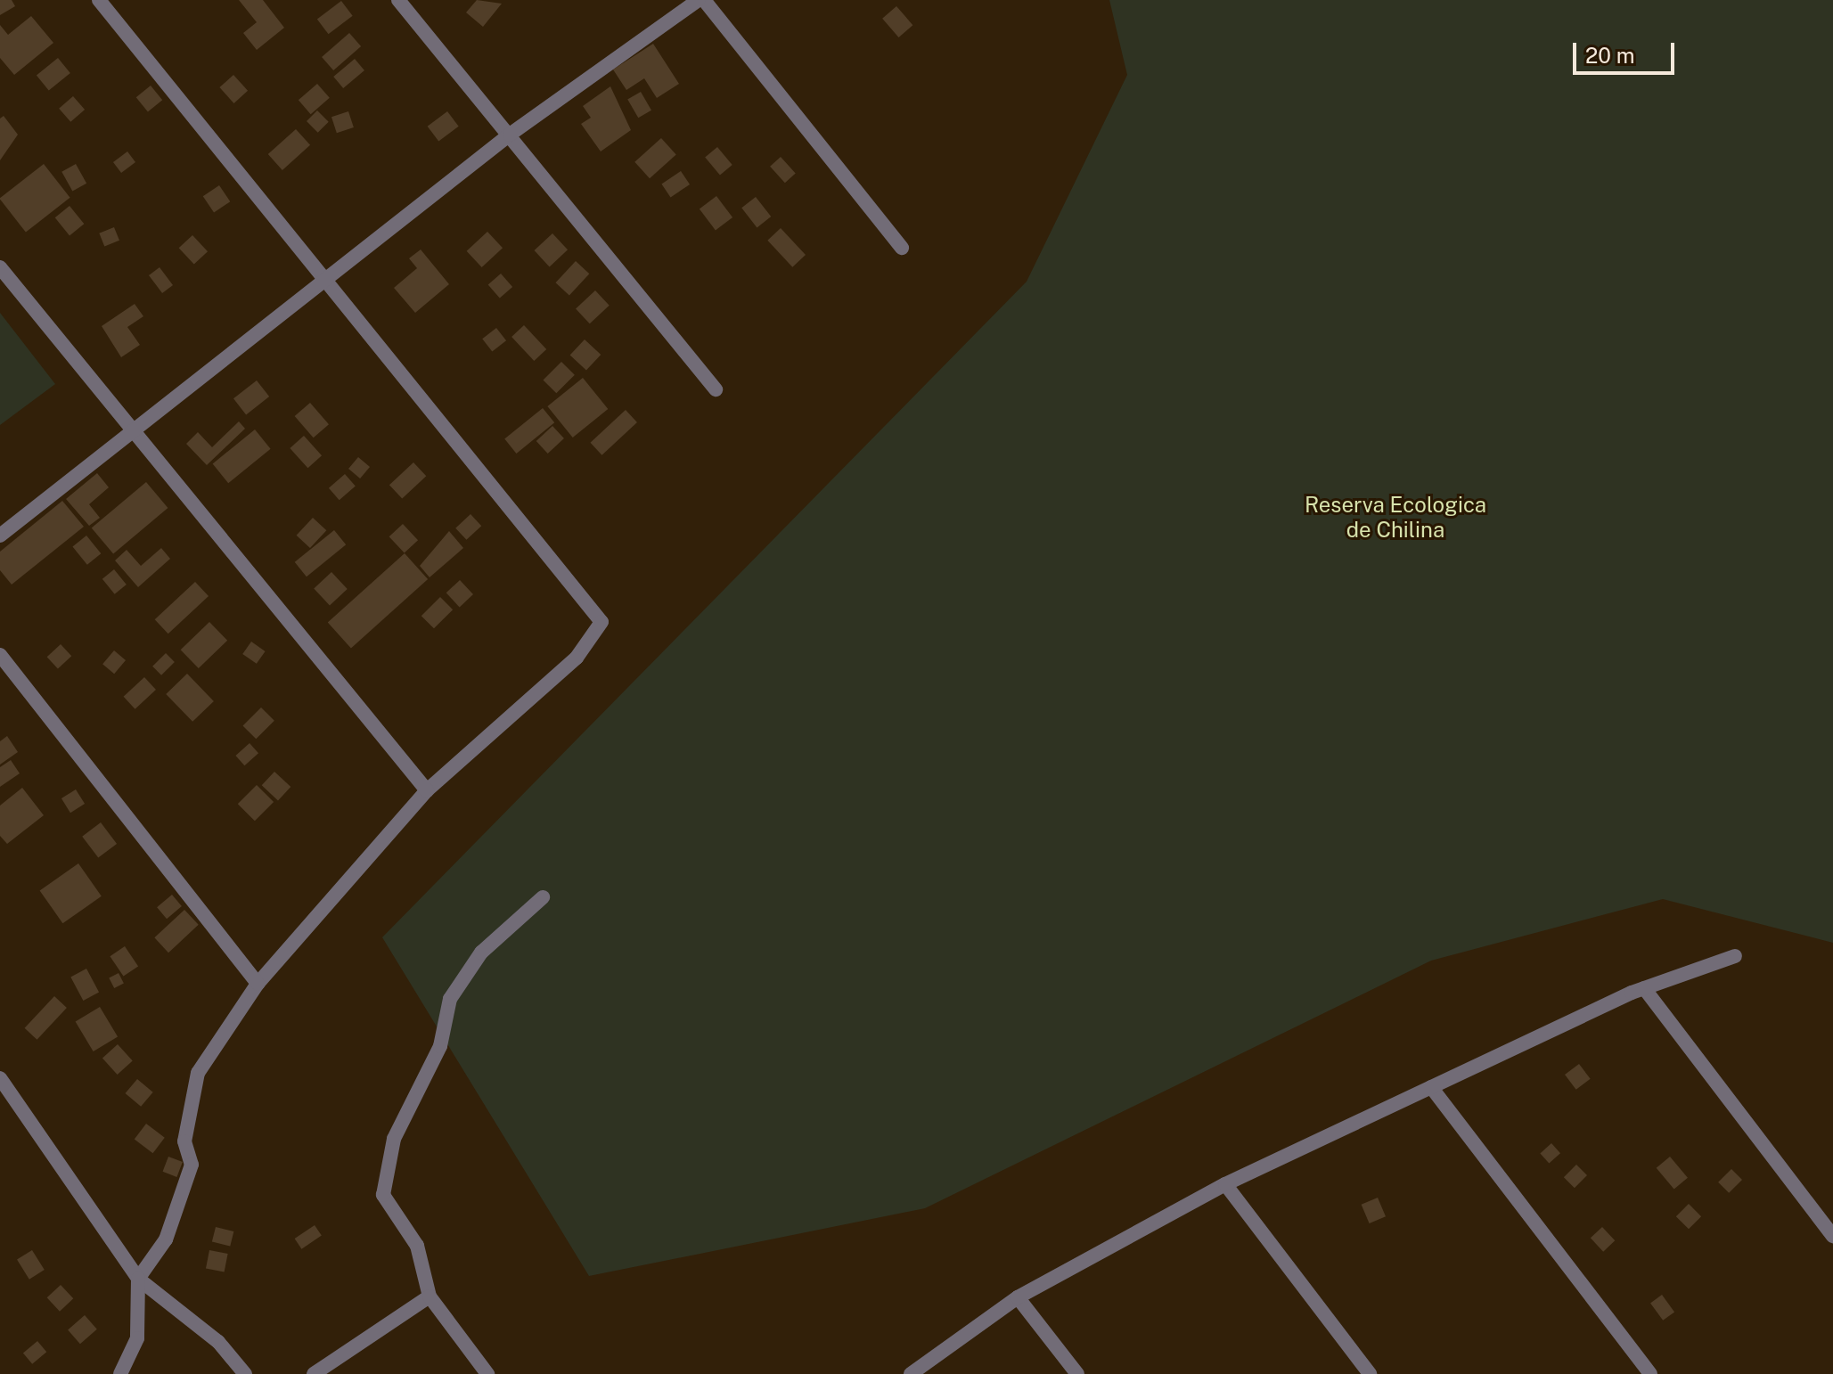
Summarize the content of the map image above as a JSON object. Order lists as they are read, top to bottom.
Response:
{
  "parks": ["Reserva Ecologica de Chilina"],
  "scale_bar": "20 m"
}
